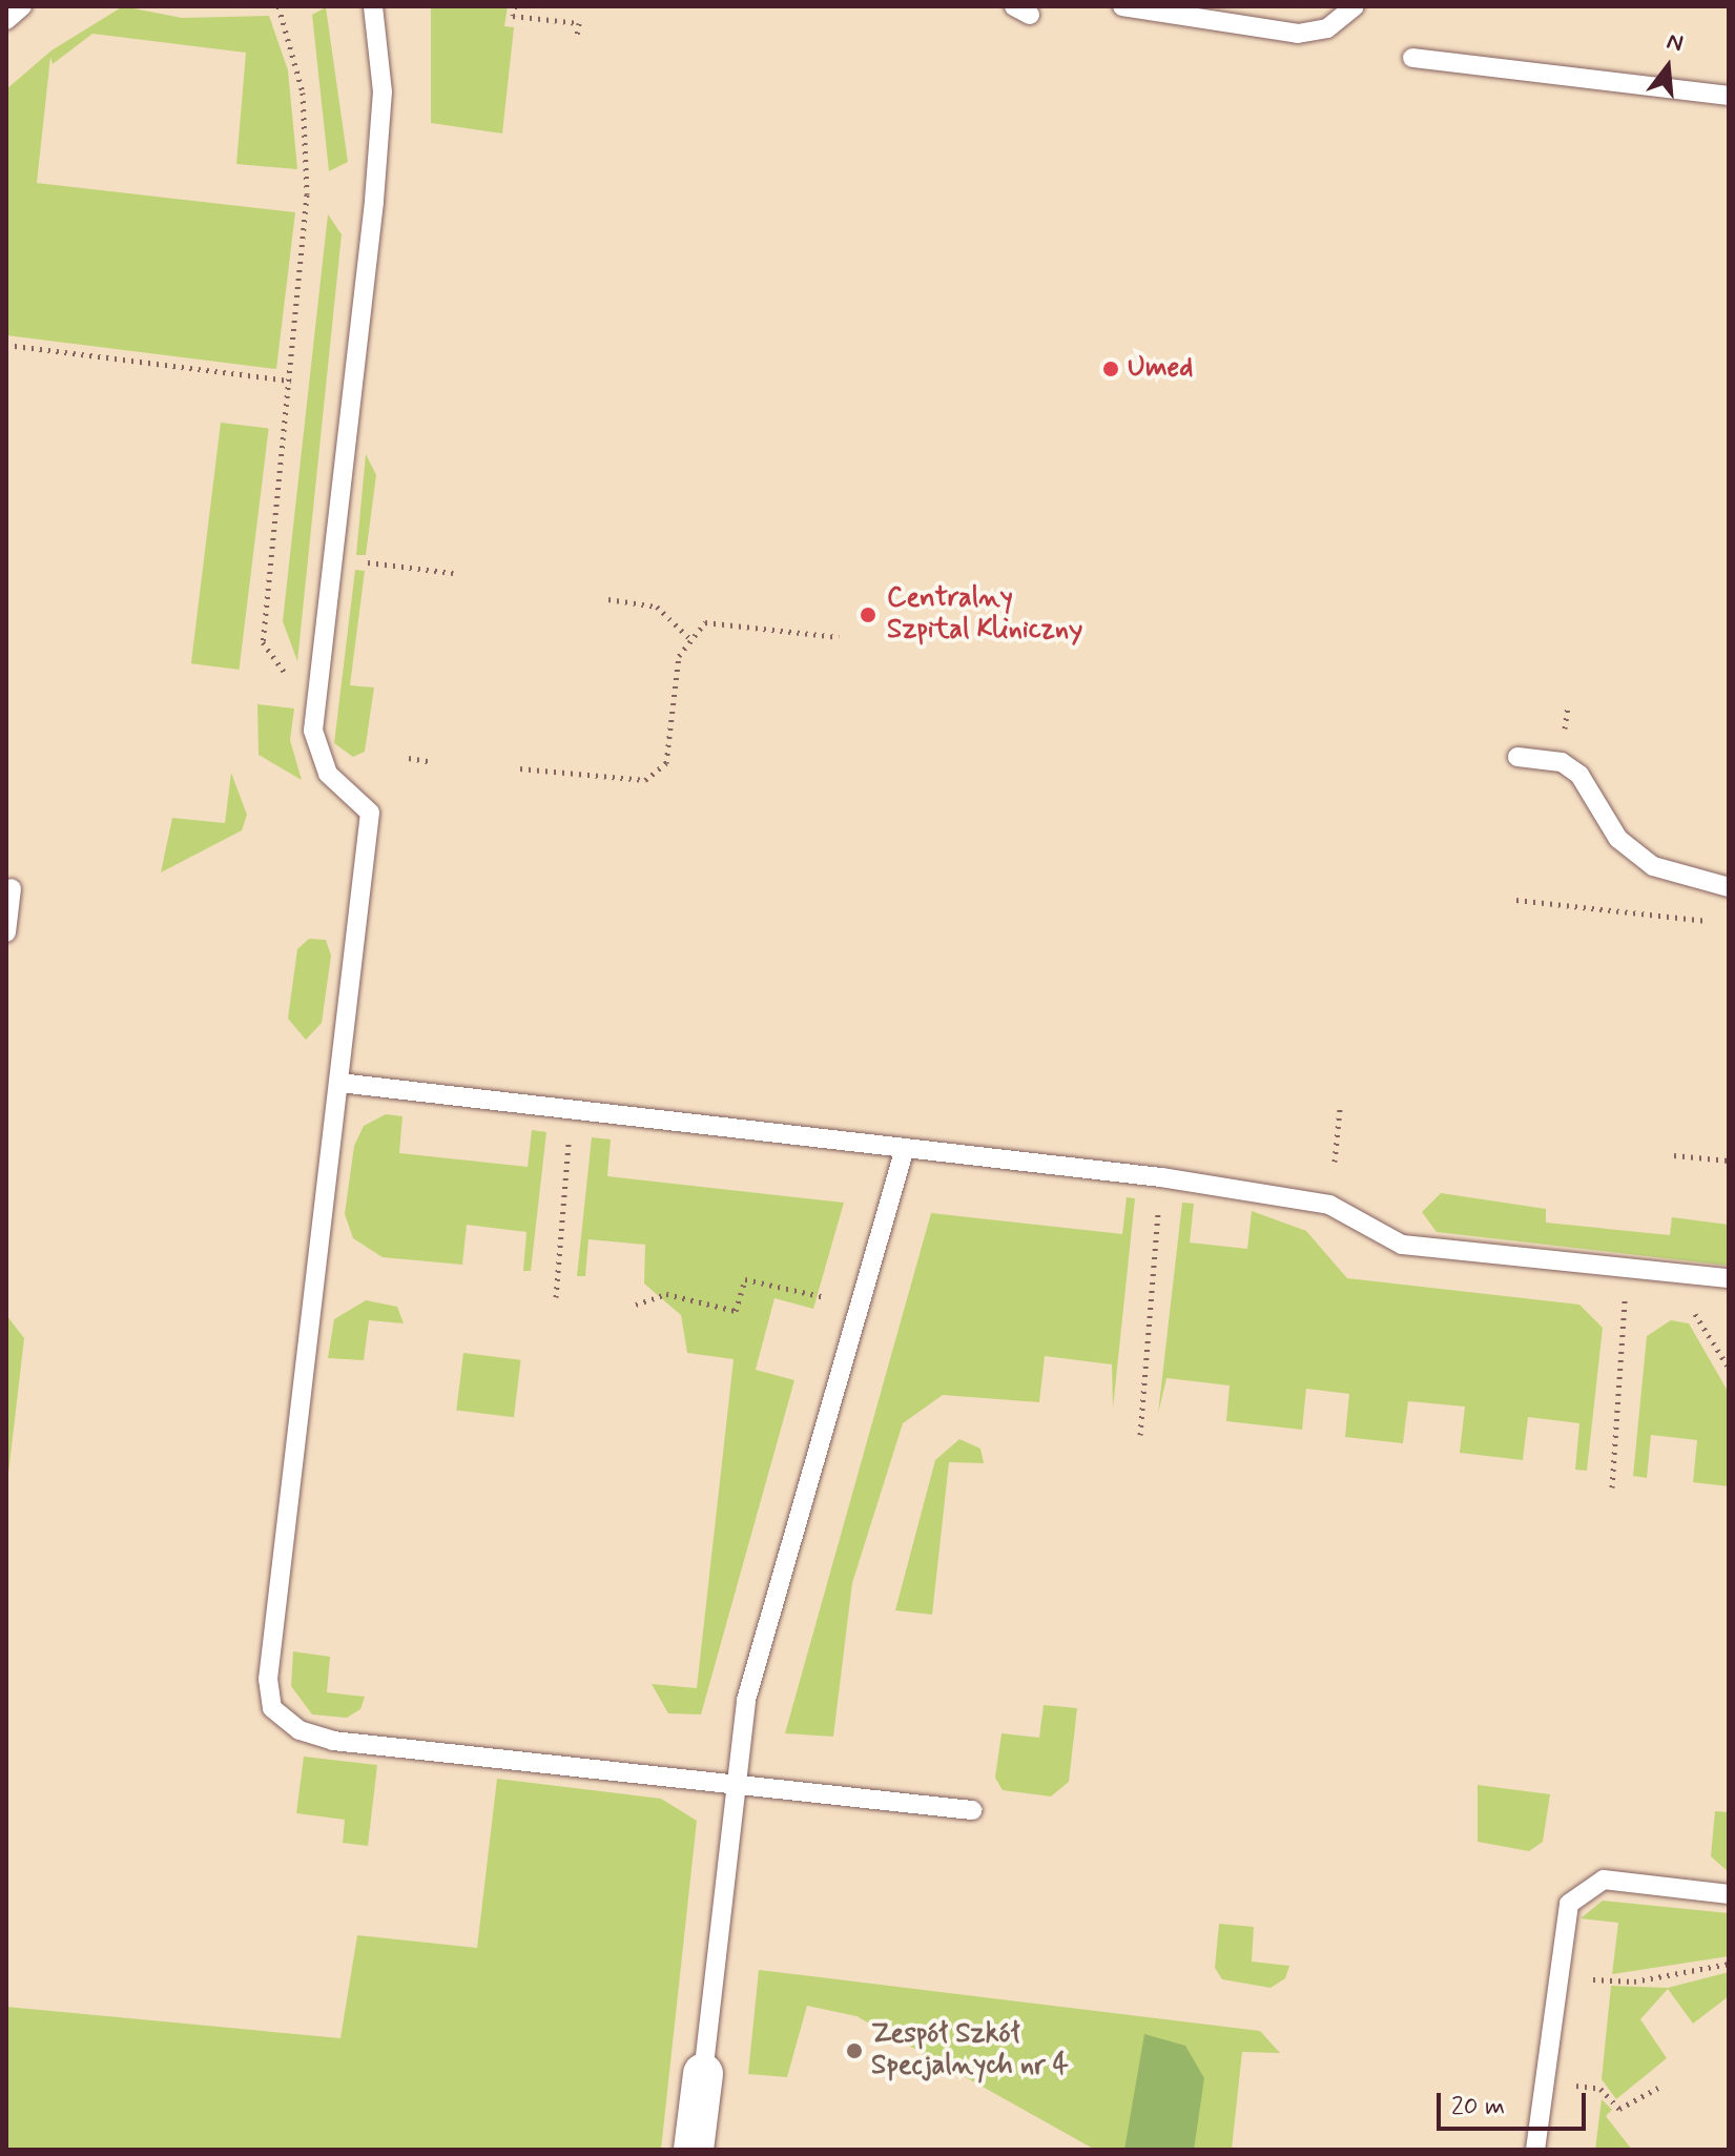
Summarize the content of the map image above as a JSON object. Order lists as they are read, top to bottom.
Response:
{
  "places": ["Umed", "Centralny Szpital Kliniczny", "Zespół Szkół Specjalnych nr 4"],
  "scale_bar": "20 m",
  "north": "top"
}
